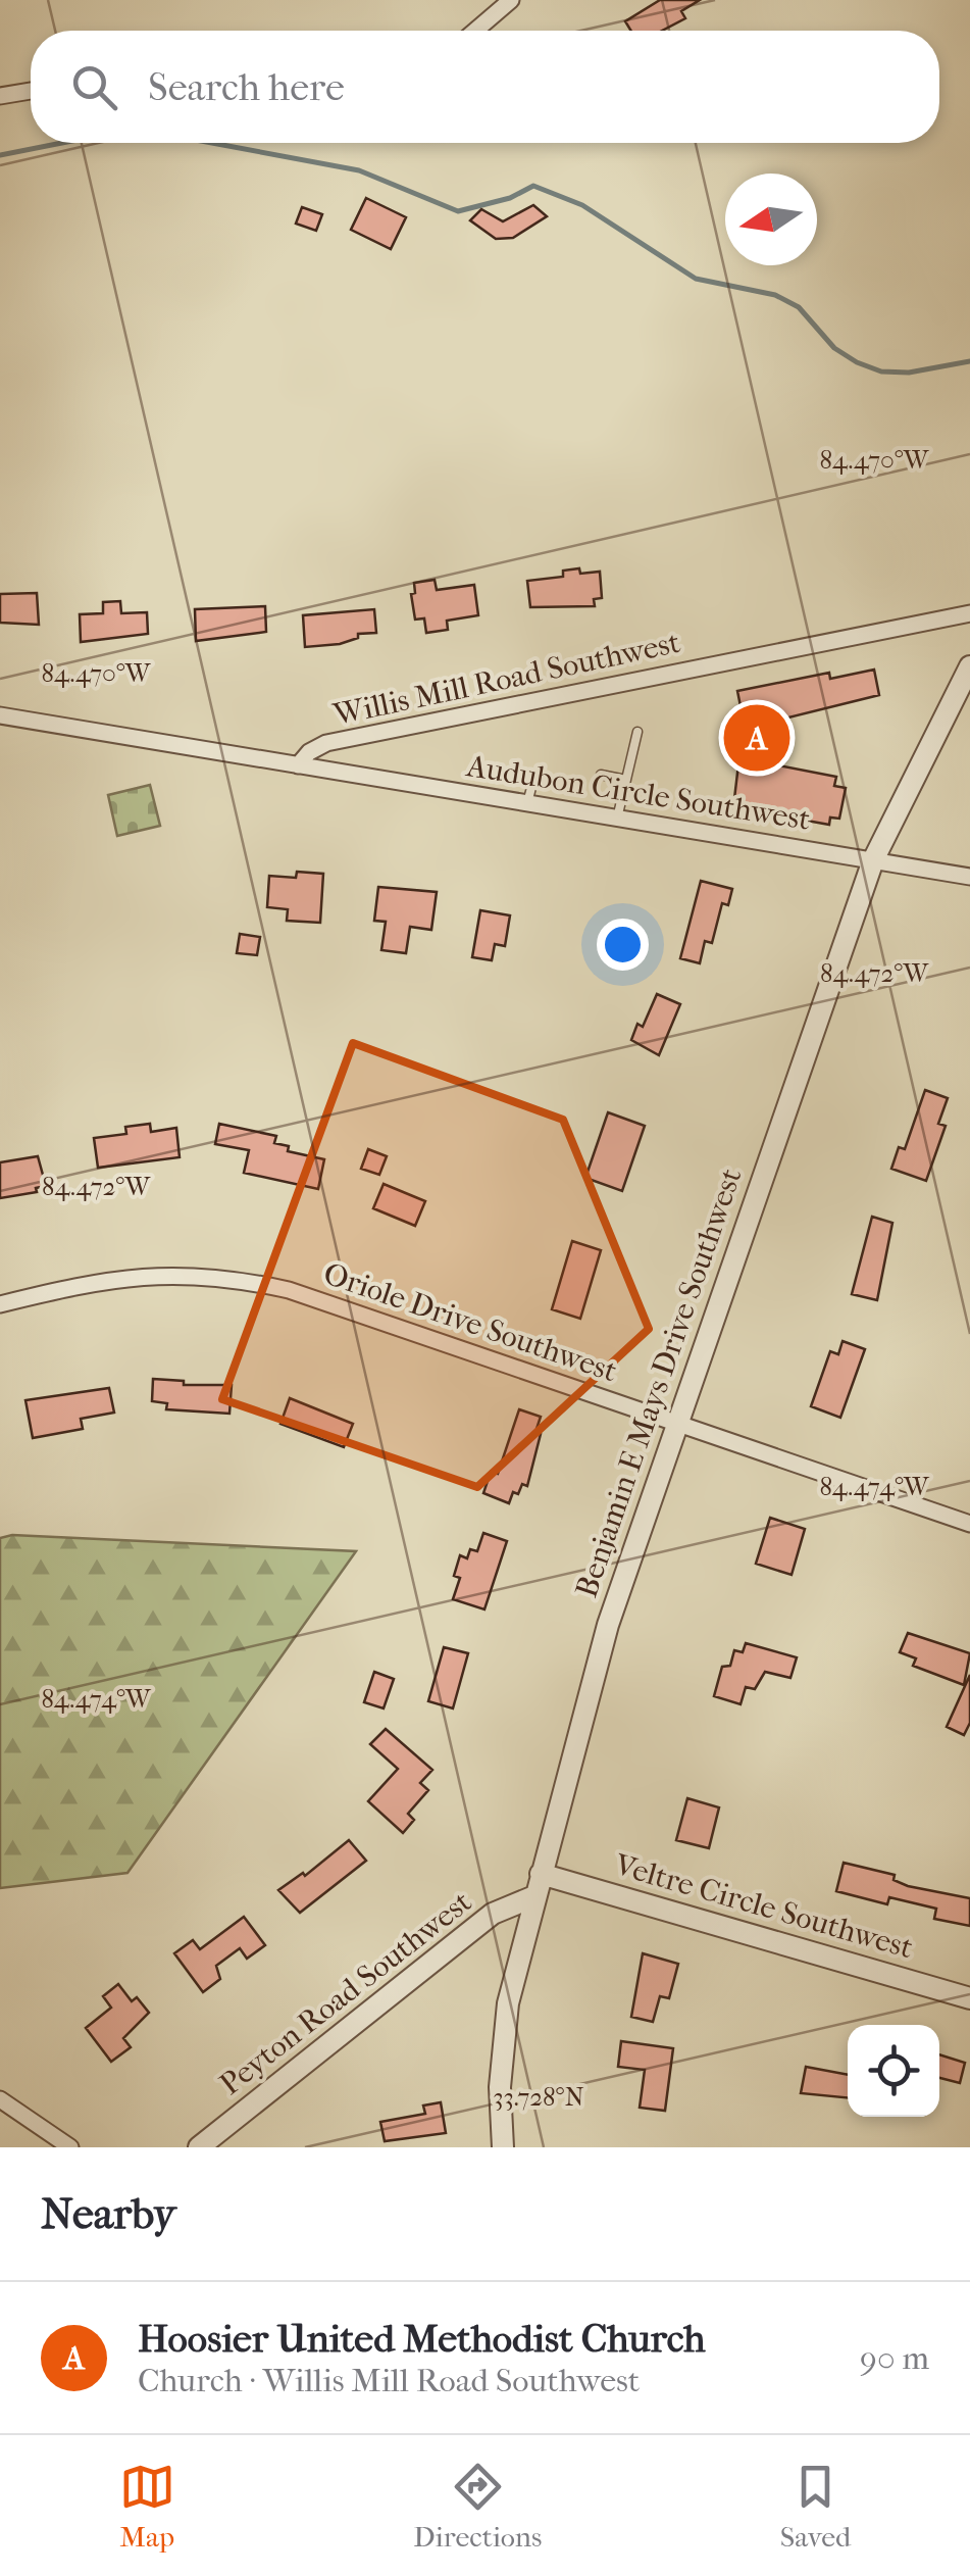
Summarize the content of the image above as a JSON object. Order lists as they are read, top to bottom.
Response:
{
  "streets": {
    "street": [
      "Willis Mill Road Southwest",
      "Audubon Circle Southwest",
      "Oriole Drive Southwest",
      "Benjamin E Mays Drive Southwest",
      "Veltre Circle Southwest",
      "Peyton Road Southwest"
    ]
  },
  "crossings": [
    ["Willis Mill Road Southwest", "Audubon Circle Southwest"],
    ["Audubon Circle Southwest", "Benjamin E Mays Drive Southwest"],
    ["Oriole Drive Southwest", "Benjamin E Mays Drive Southwest"],
    ["Benjamin E Mays Drive Southwest", "Veltre Circle Southwest"],
    ["Benjamin E Mays Drive Southwest", "Peyton Road Southwest"]
  ],
  "north": "left",
  "page": {
    "search": "Search here",
    "pins": "A",
    "heading": "Nearby",
    "list": [
      {
        "mark": "A",
        "name": "Hoosier United Methodist Church",
        "note": "Church · Willis Mill Road Southwest",
        "value": "90 m"
      }
    ],
    "nav": ["Map", "Directions", "Saved"]
  },
  "coordinates": [
    "84.470°W",
    "84.472°W",
    "84.474°W",
    "33.728°N"
  ]
}
